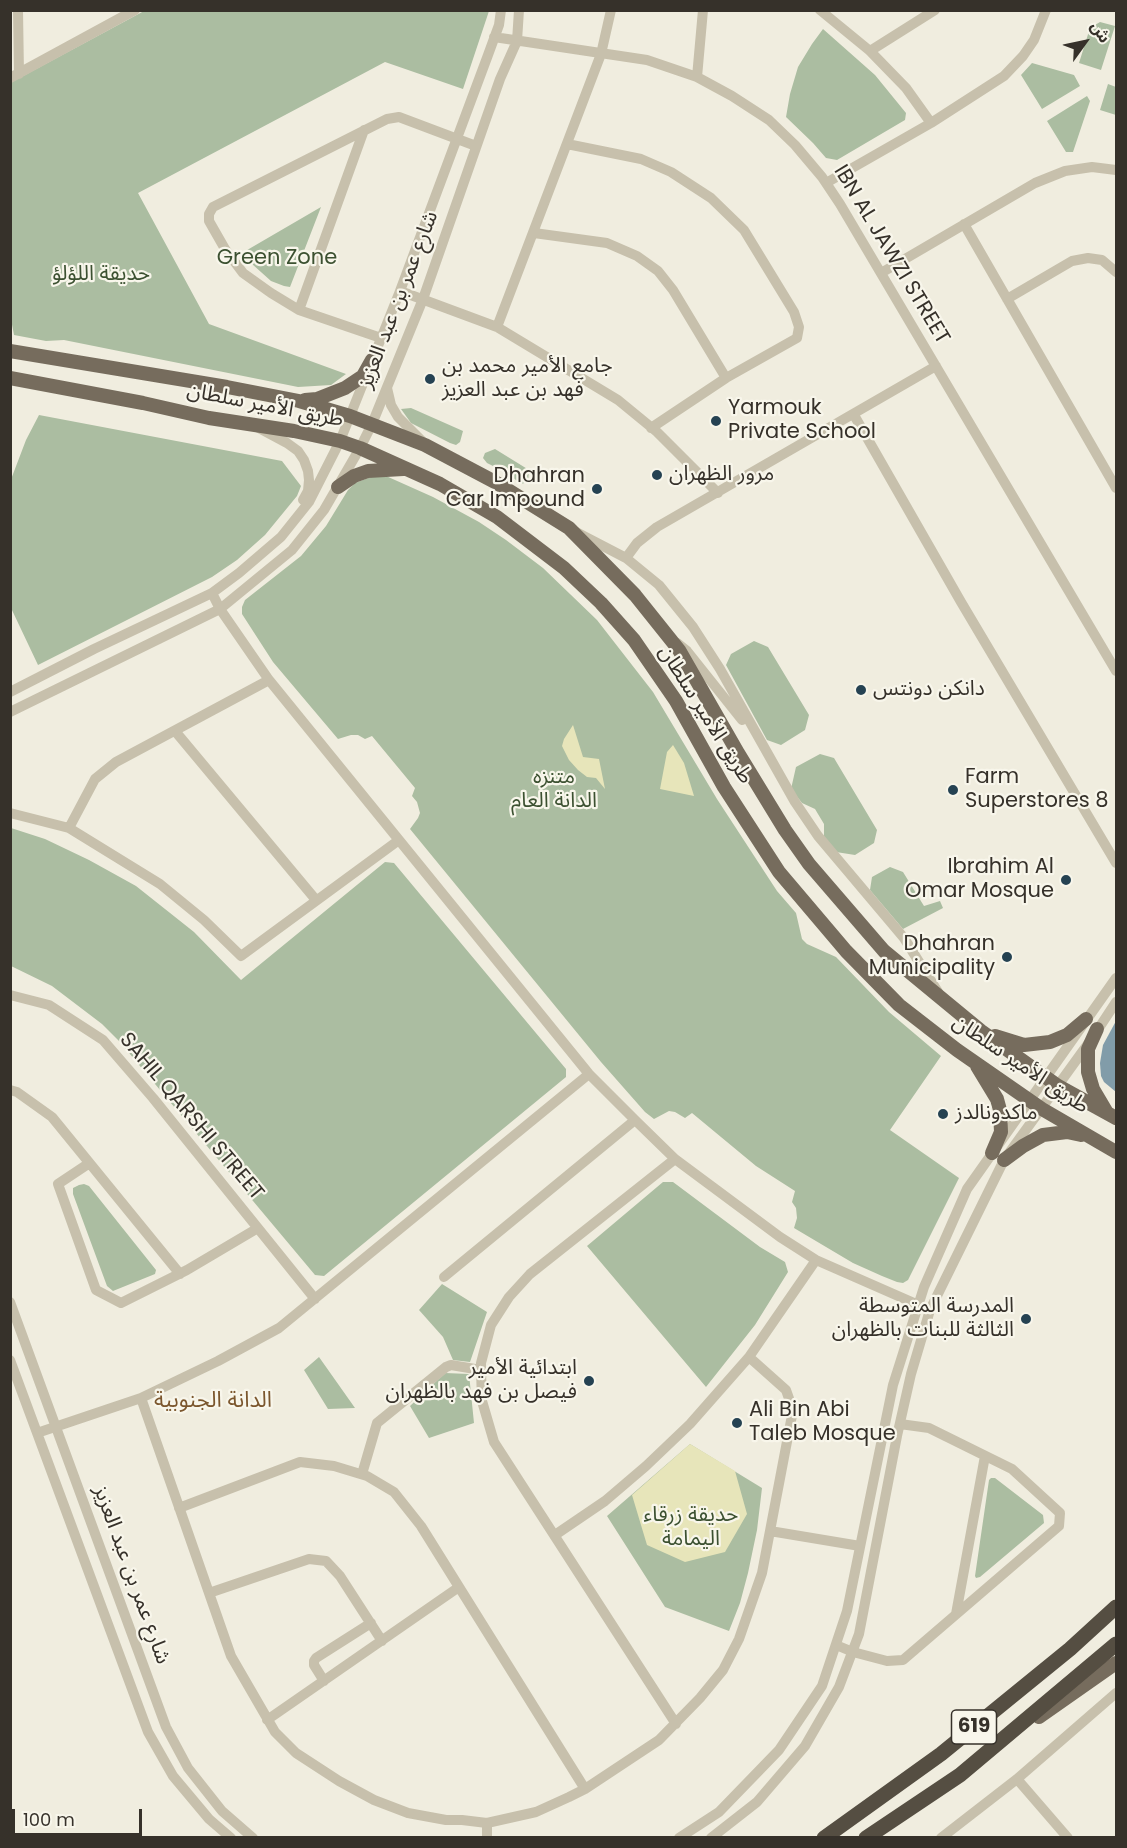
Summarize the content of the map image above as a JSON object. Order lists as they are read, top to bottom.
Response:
{
  "streets": {
    "highway": ["619"],
    "main road": ["طريق الأمير سلطان"],
    "street": ["IBN AL JAWZI STREET", "شارع عمر بن عبد العزيز", "SAHIL QARSHI STREET"]
  },
  "crossings": [
    ["IBN AL JAWZI STREET", "شارع عمر بن عبد العزيز"],
    ["شارع عمر بن عبد العزيز", "طريق الأمير سلطان"]
  ],
  "districts": ["الدانة الجنوبية"],
  "parks": [
    "Green Zone",
    "حديقة اللؤلؤ",
    "متنزه الدانة العام",
    "حديقة زرقاء اليمامة"
  ],
  "places": [
    "جامع الأمير محمد بن فهد بن عبد العزيز",
    "Yarmouk Private School",
    "مرور الظهران",
    "Dhahran Car Impound",
    "دانكن دونتس",
    "Farm Superstores 8",
    "Ibrahim Al Omar Mosque",
    "Dhahran Municipality",
    "ماكدونالدز",
    "المدرسة المتوسطة الثالثة للبنات بالظهران",
    "ابتدائية الأمير فيصل بن فهد بالظهران",
    "Ali Bin Abi Taleb Mosque"
  ],
  "scale_bar": "100 m",
  "north": "top right"
}
